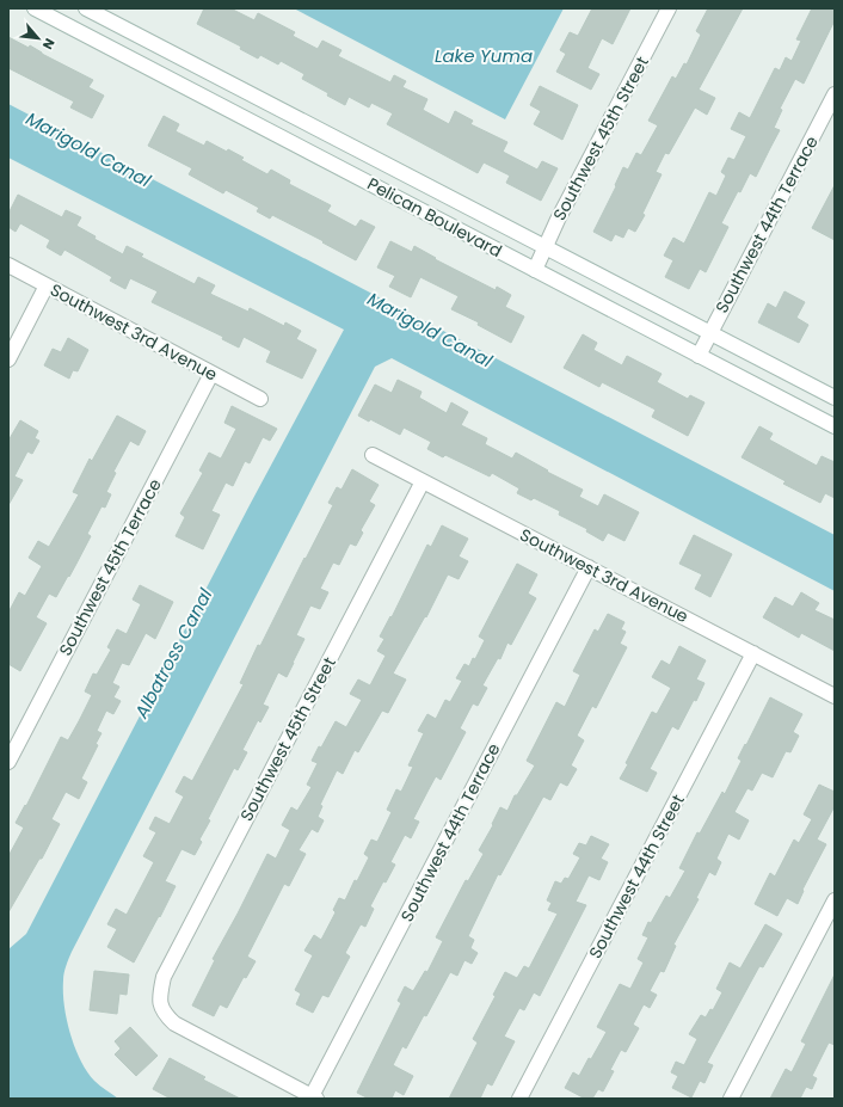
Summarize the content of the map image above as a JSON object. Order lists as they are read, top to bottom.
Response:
{
  "streets": {
    "street": [
      "Southwest 45th Street",
      "Pelican Boulevard",
      "Southwest 44th Terrace",
      "Southwest 3rd Avenue",
      "Southwest 45th Terrace",
      "Southwest 44th Street"
    ]
  },
  "crossings": [
    ["Southwest 45th Street", "Pelican Boulevard"],
    ["Southwest 45th Street", "Southwest 44th Terrace"],
    ["Southwest 45th Street", "Southwest 3rd Avenue"],
    ["Pelican Boulevard", "Southwest 44th Terrace"],
    ["Southwest 44th Terrace", "Southwest 3rd Avenue"],
    ["Southwest 3rd Avenue", "Southwest 45th Terrace"],
    ["Southwest 3rd Avenue", "Southwest 44th Street"]
  ],
  "water": ["Lake Yuma", "Marigold Canal", "Albatross Canal"],
  "north": "bottom right"
}
